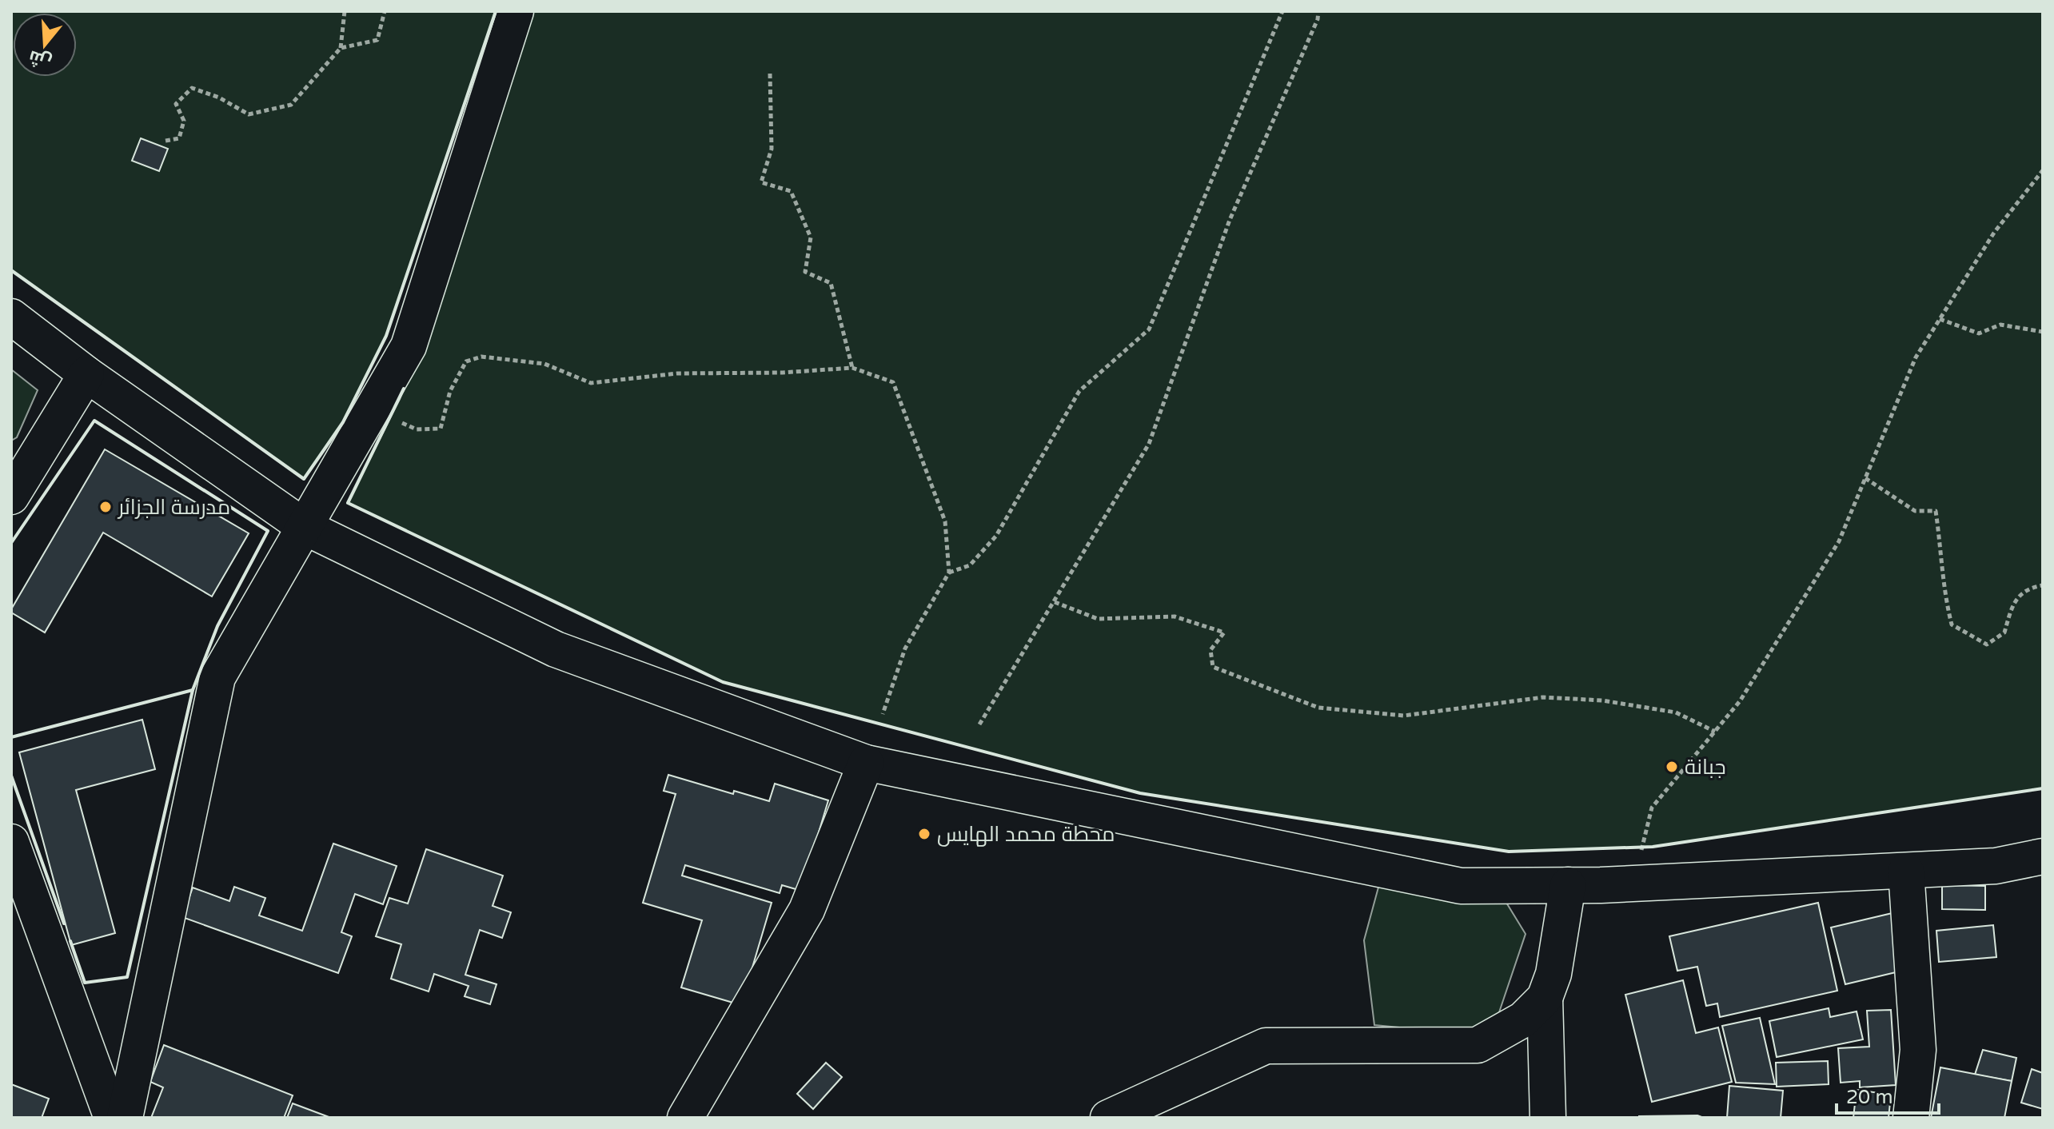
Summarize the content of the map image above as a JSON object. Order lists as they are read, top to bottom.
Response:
{
  "places": ["مدرسة الجزائر", "جبانة", "محطة محمد الهايس"],
  "scale_bar": "20 m",
  "north": "bottom"
}
